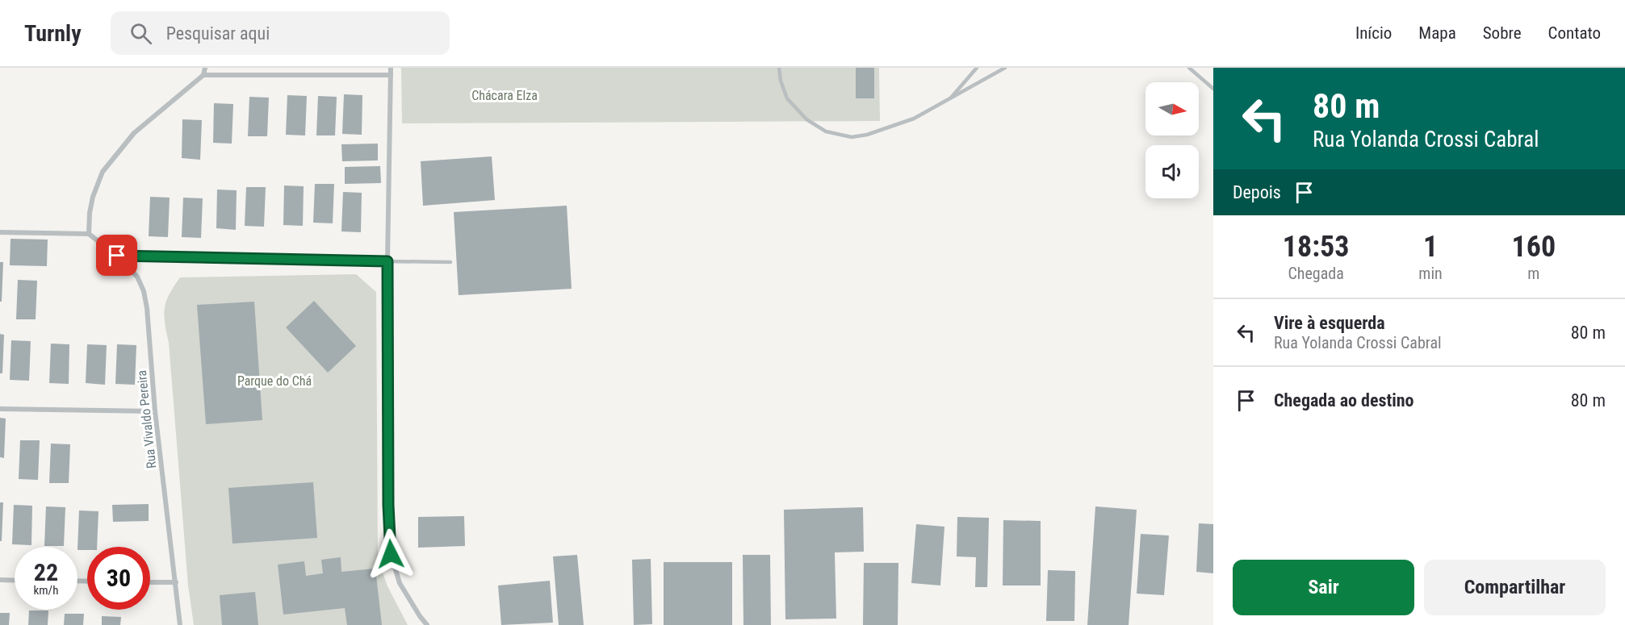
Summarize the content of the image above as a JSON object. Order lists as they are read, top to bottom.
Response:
{
  "streets": {
    "street": ["Rua Vivaldo Pereira"]
  },
  "parks": ["Chácara Elza", "Parque do Chá"],
  "north": "right",
  "page": {
    "header": "Turnly",
    "search": "Pesquisar aqui",
    "nav": [
      "Início",
      "Mapa",
      "Sobre",
      "Contato"
    ],
    "turn": ["80 m", "Rua Yolanda Crossi Cabral"],
    "then": "Depois",
    "eta": [
      "18:53",
      "Chegada",
      "1",
      "min",
      "160",
      "m"
    ],
    "list": [
      {
        "name": "Vire à esquerda",
        "note": "Rua Yolanda Crossi Cabral",
        "value": "80 m"
      },
      {
        "name": "Chegada ao destino",
        "value": "80 m"
      }
    ],
    "speed": "22 km/h",
    "limit": "30",
    "buttons": ["Sair", "Compartilhar"]
  }
}
